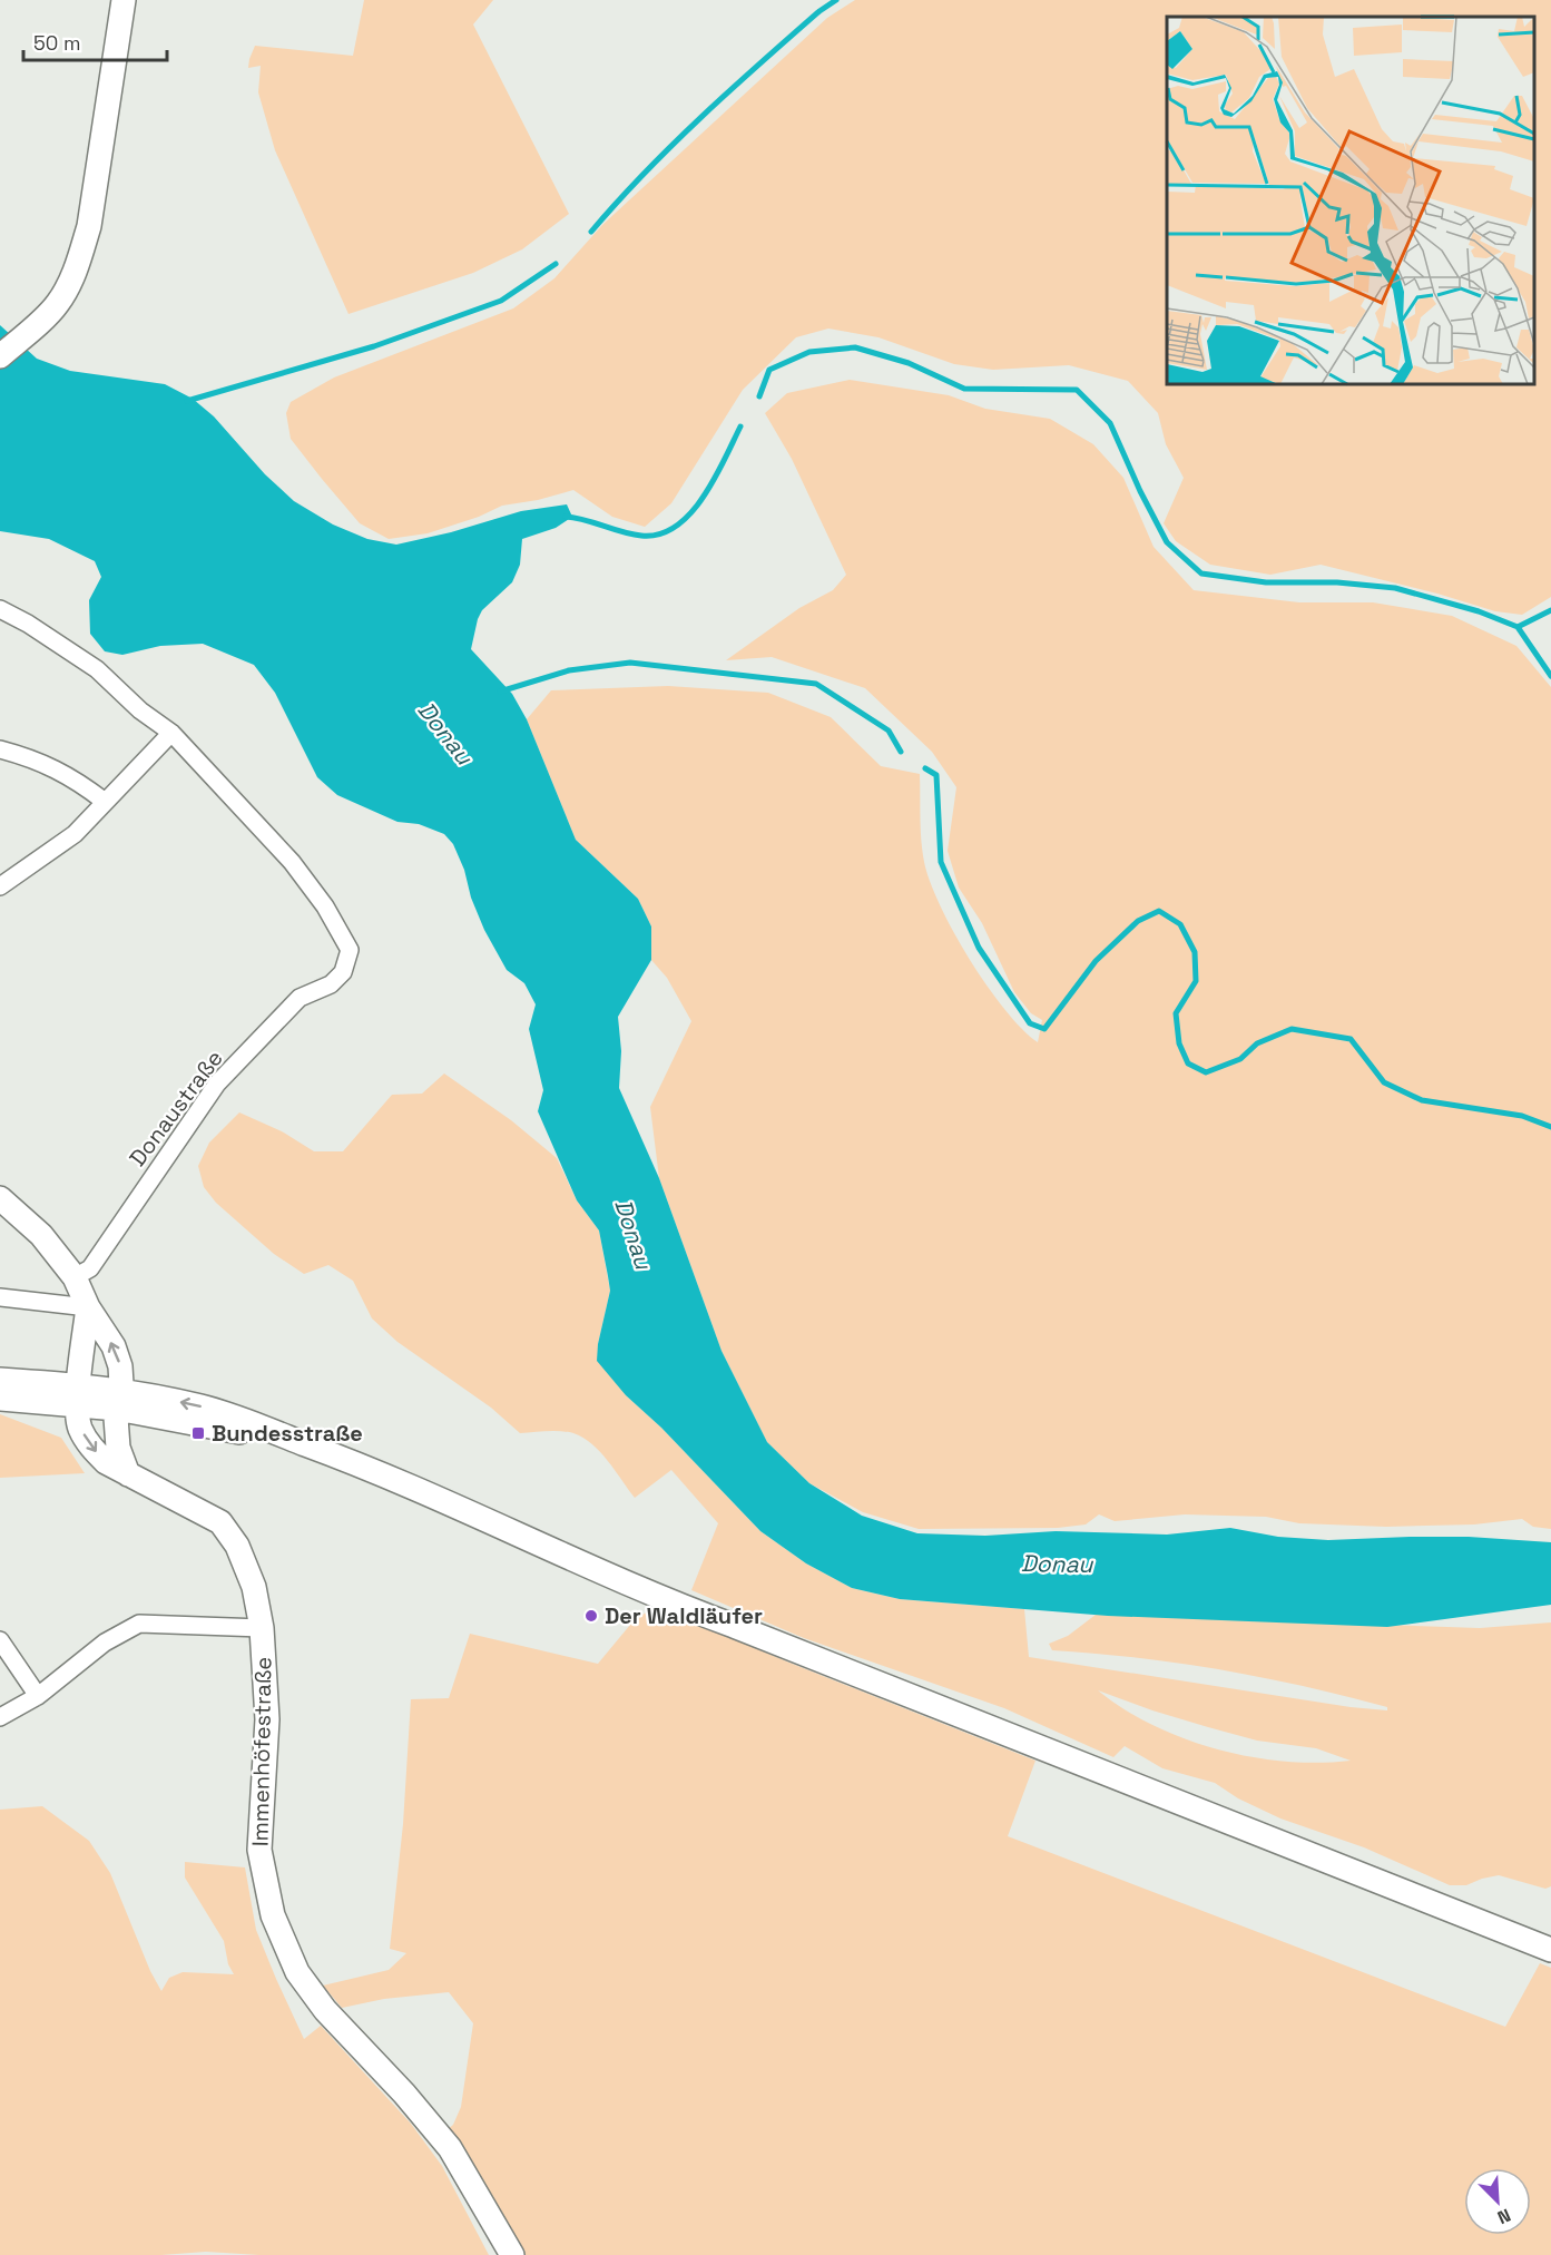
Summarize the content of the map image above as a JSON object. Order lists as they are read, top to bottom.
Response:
{
  "streets": {
    "street": ["Donaustraße", "Immenhöfestraße"]
  },
  "water": ["Donau"],
  "places": {
    "transit": ["Bundesstraße"],
    "other": ["Der Waldläufer"]
  },
  "scale_bar": "50 m",
  "north": "bottom right"
}
